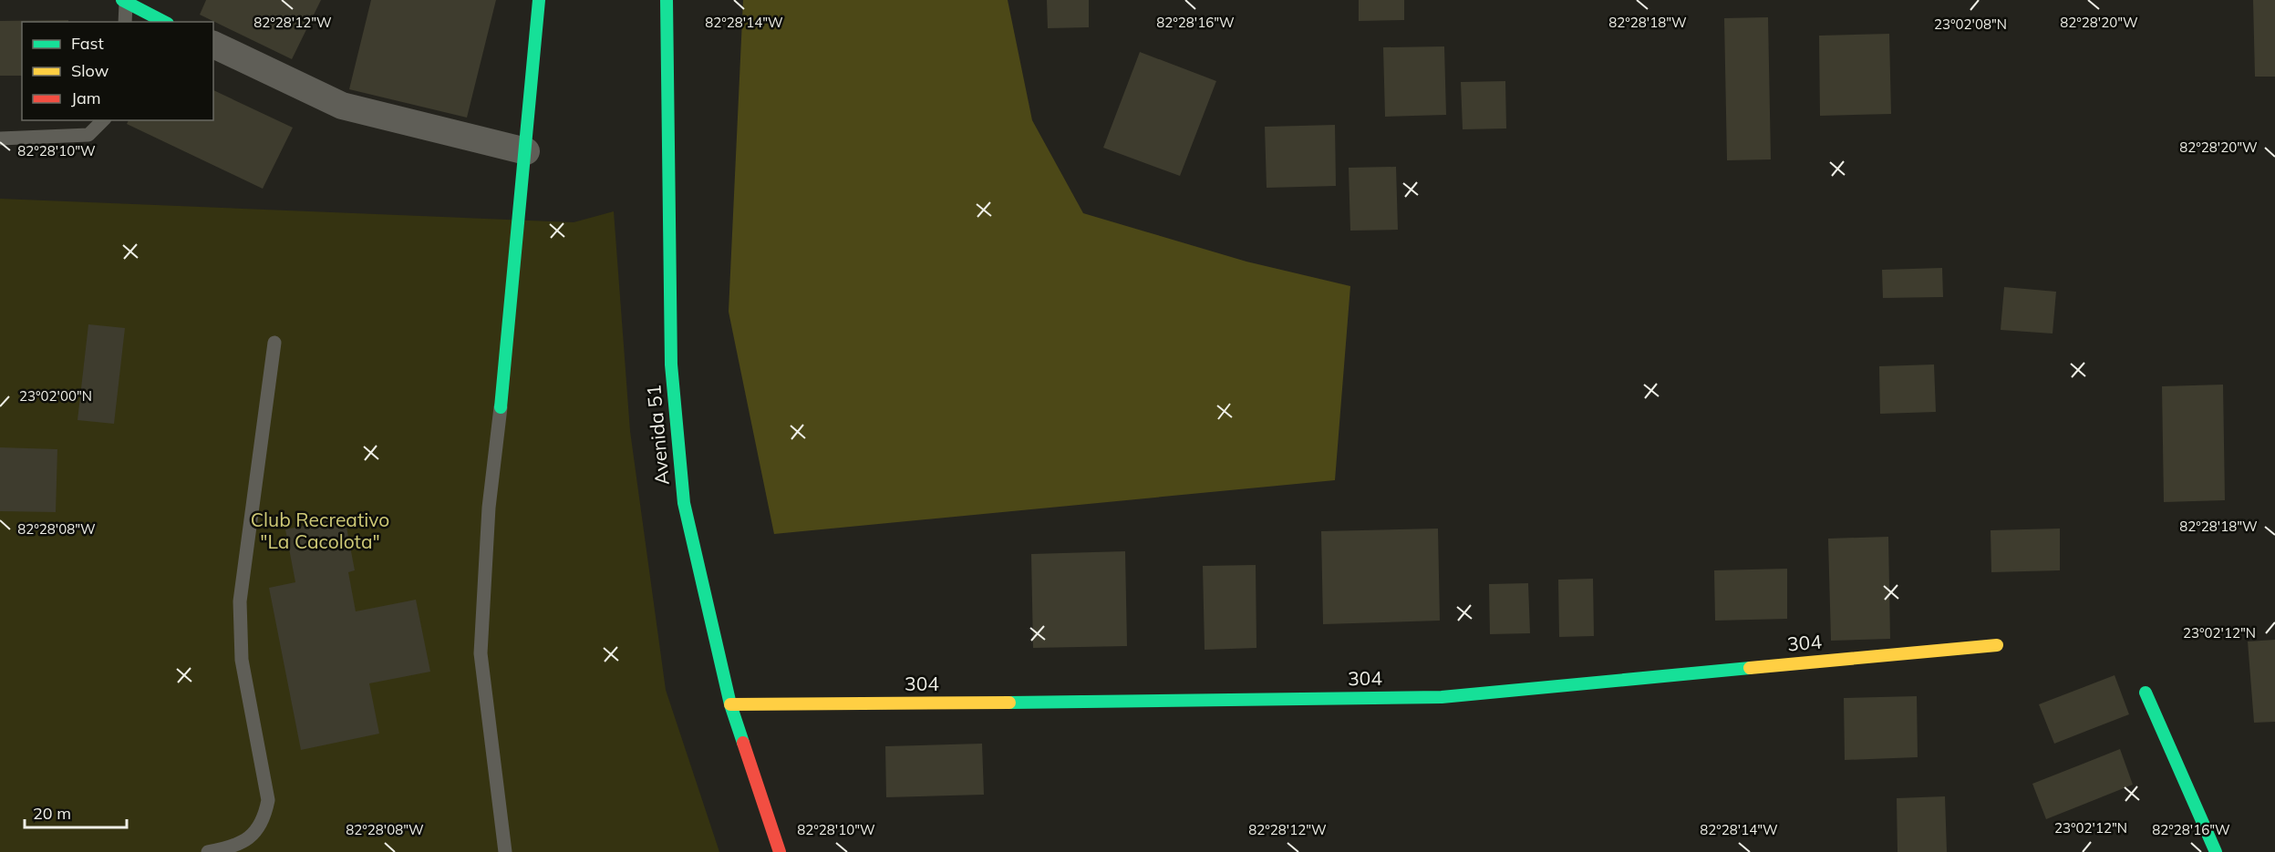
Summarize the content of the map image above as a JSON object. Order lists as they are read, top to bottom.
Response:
{
  "streets": {
    "street": ["Avenida 51", "304"]
  },
  "crossings": [
    ["Avenida 51", "304"]
  ],
  "parks": ["Club Recreativo \"La Cacolota\""],
  "legend": ["Fast", "Slow", "Jam"],
  "scale_bar": "20 m",
  "coordinates": [
    "82°28'20\"W",
    "82°28'12\"W",
    "82°28'14\"W",
    "82°28'16\"W",
    "82°28'18\"W",
    "23°02'08\"N",
    "82°28'10\"W",
    "23°02'00\"N",
    "82°28'08\"W",
    "23°02'12\"N"
  ]
}
